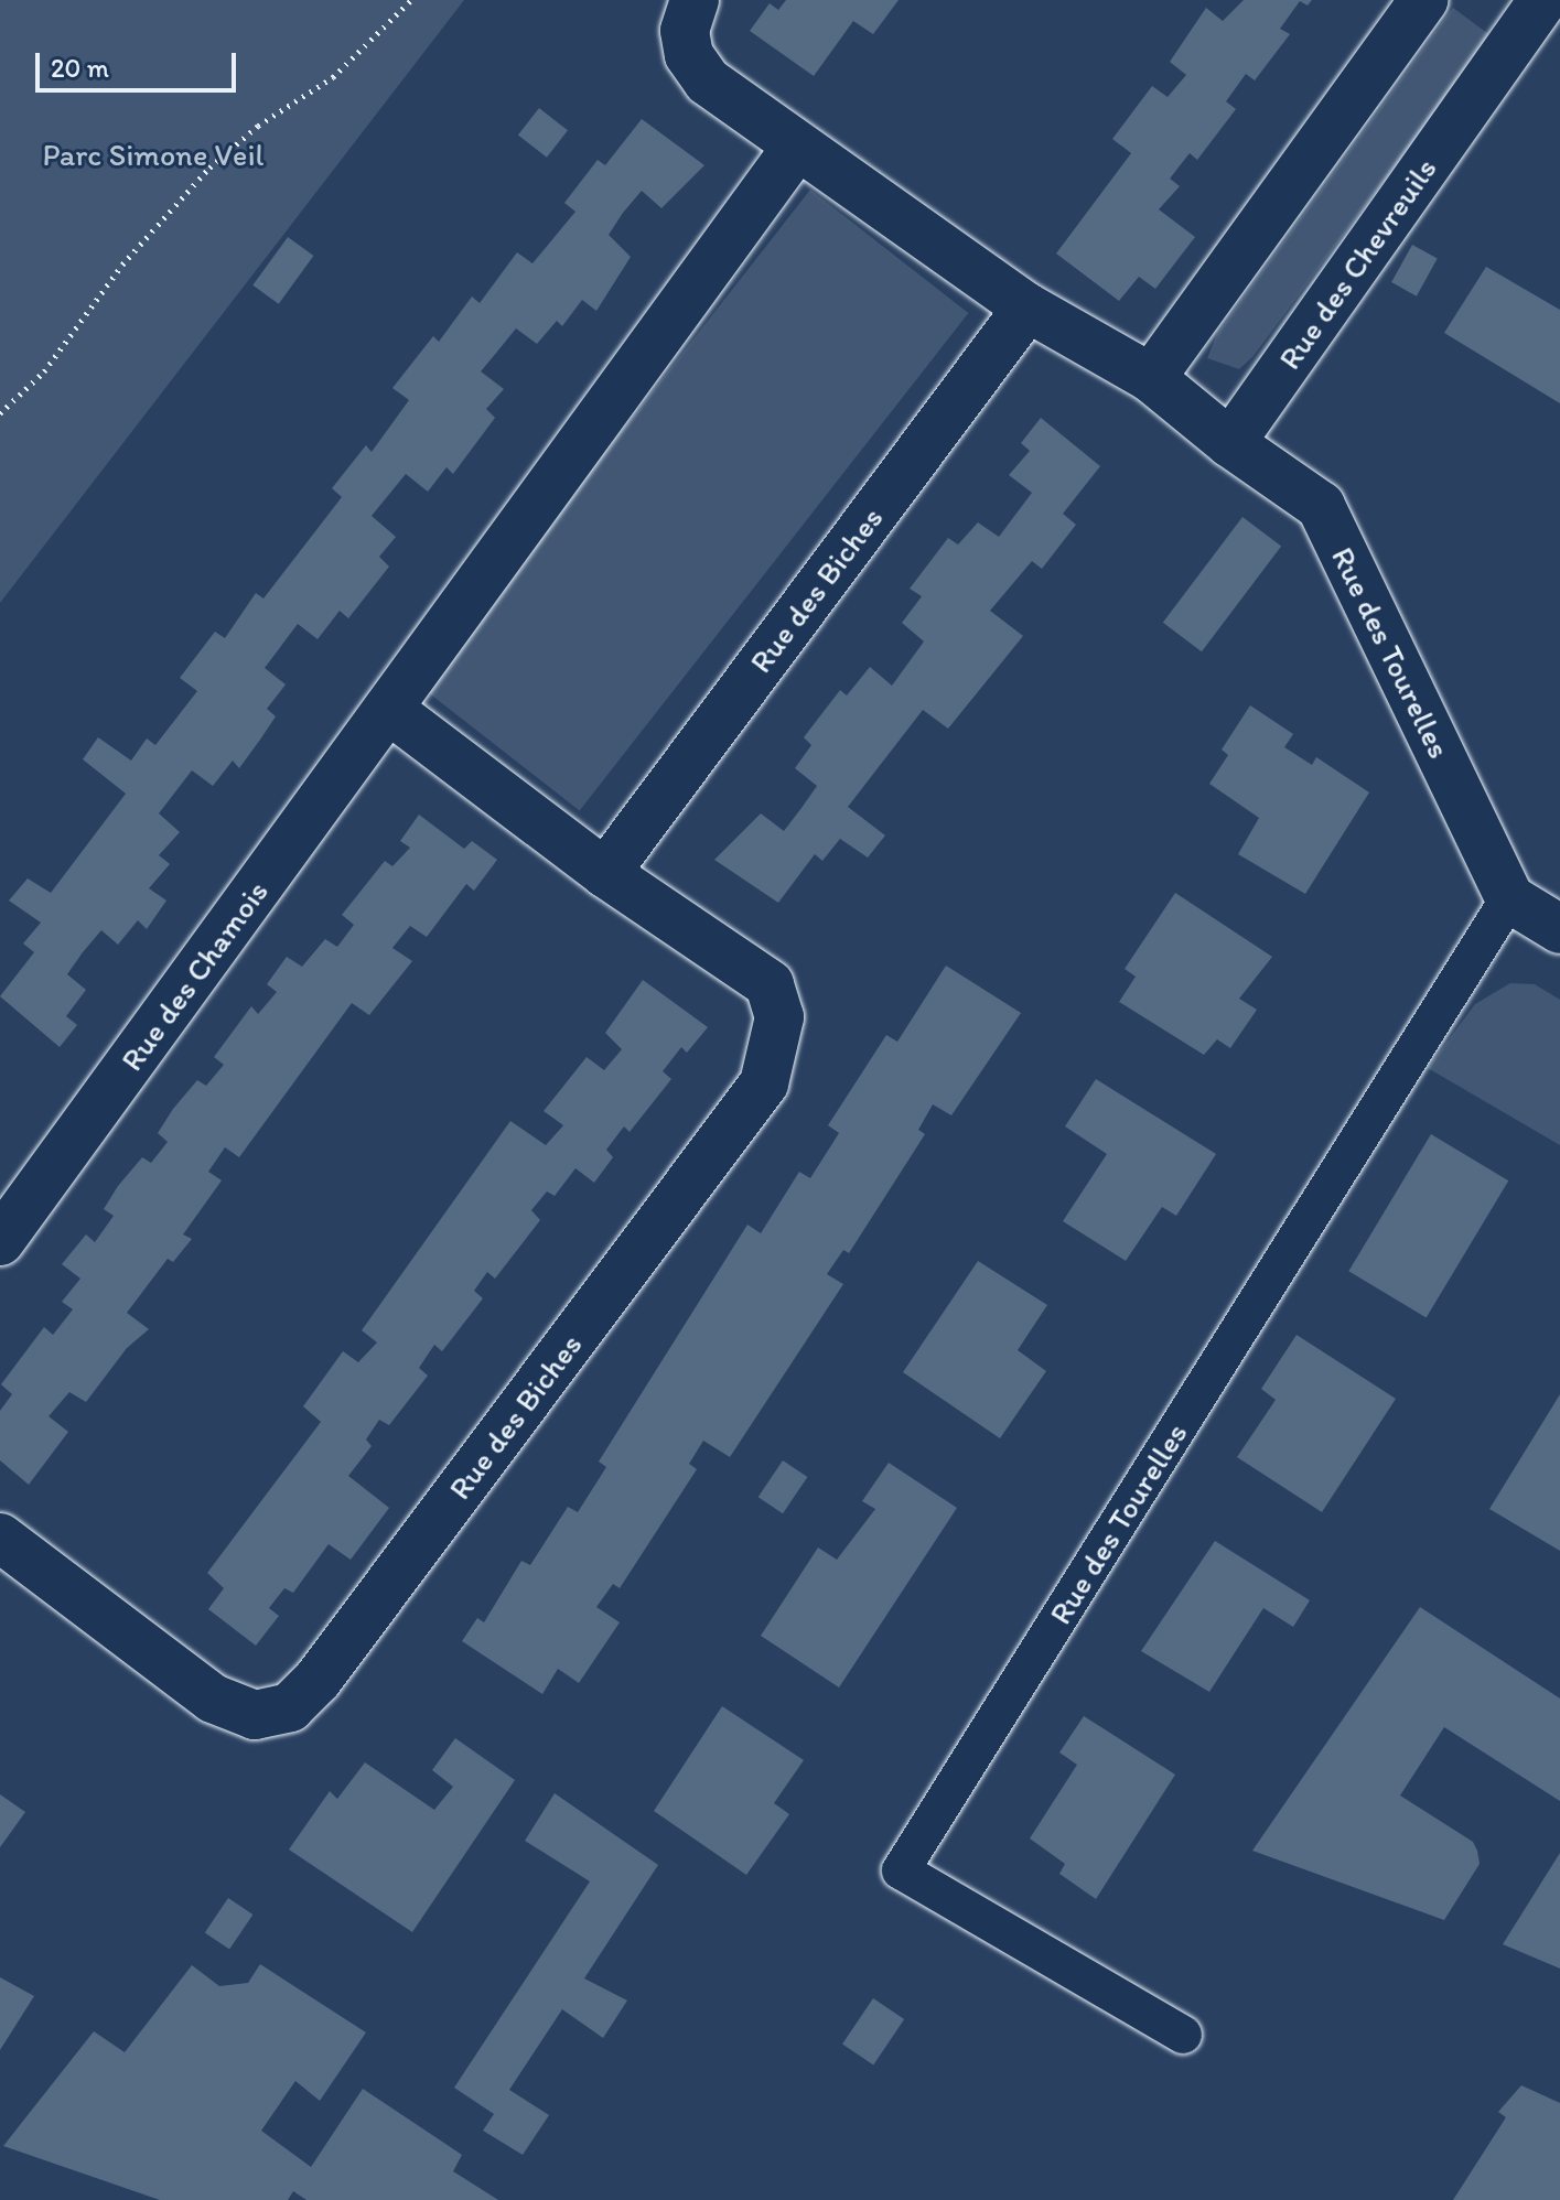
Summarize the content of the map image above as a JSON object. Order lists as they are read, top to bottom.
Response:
{
  "streets": {
    "street": [
      "Rue des Chevreuils",
      "Rue des Biches",
      "Rue des Tourelles",
      "Rue des Chamois"
    ]
  },
  "crossings": [
    ["Rue des Chevreuils", "Rue des Tourelles"],
    ["Rue des Biches", "Rue des Chamois"]
  ],
  "parks": ["Parc Simone Veil"],
  "scale_bar": "20 m"
}
